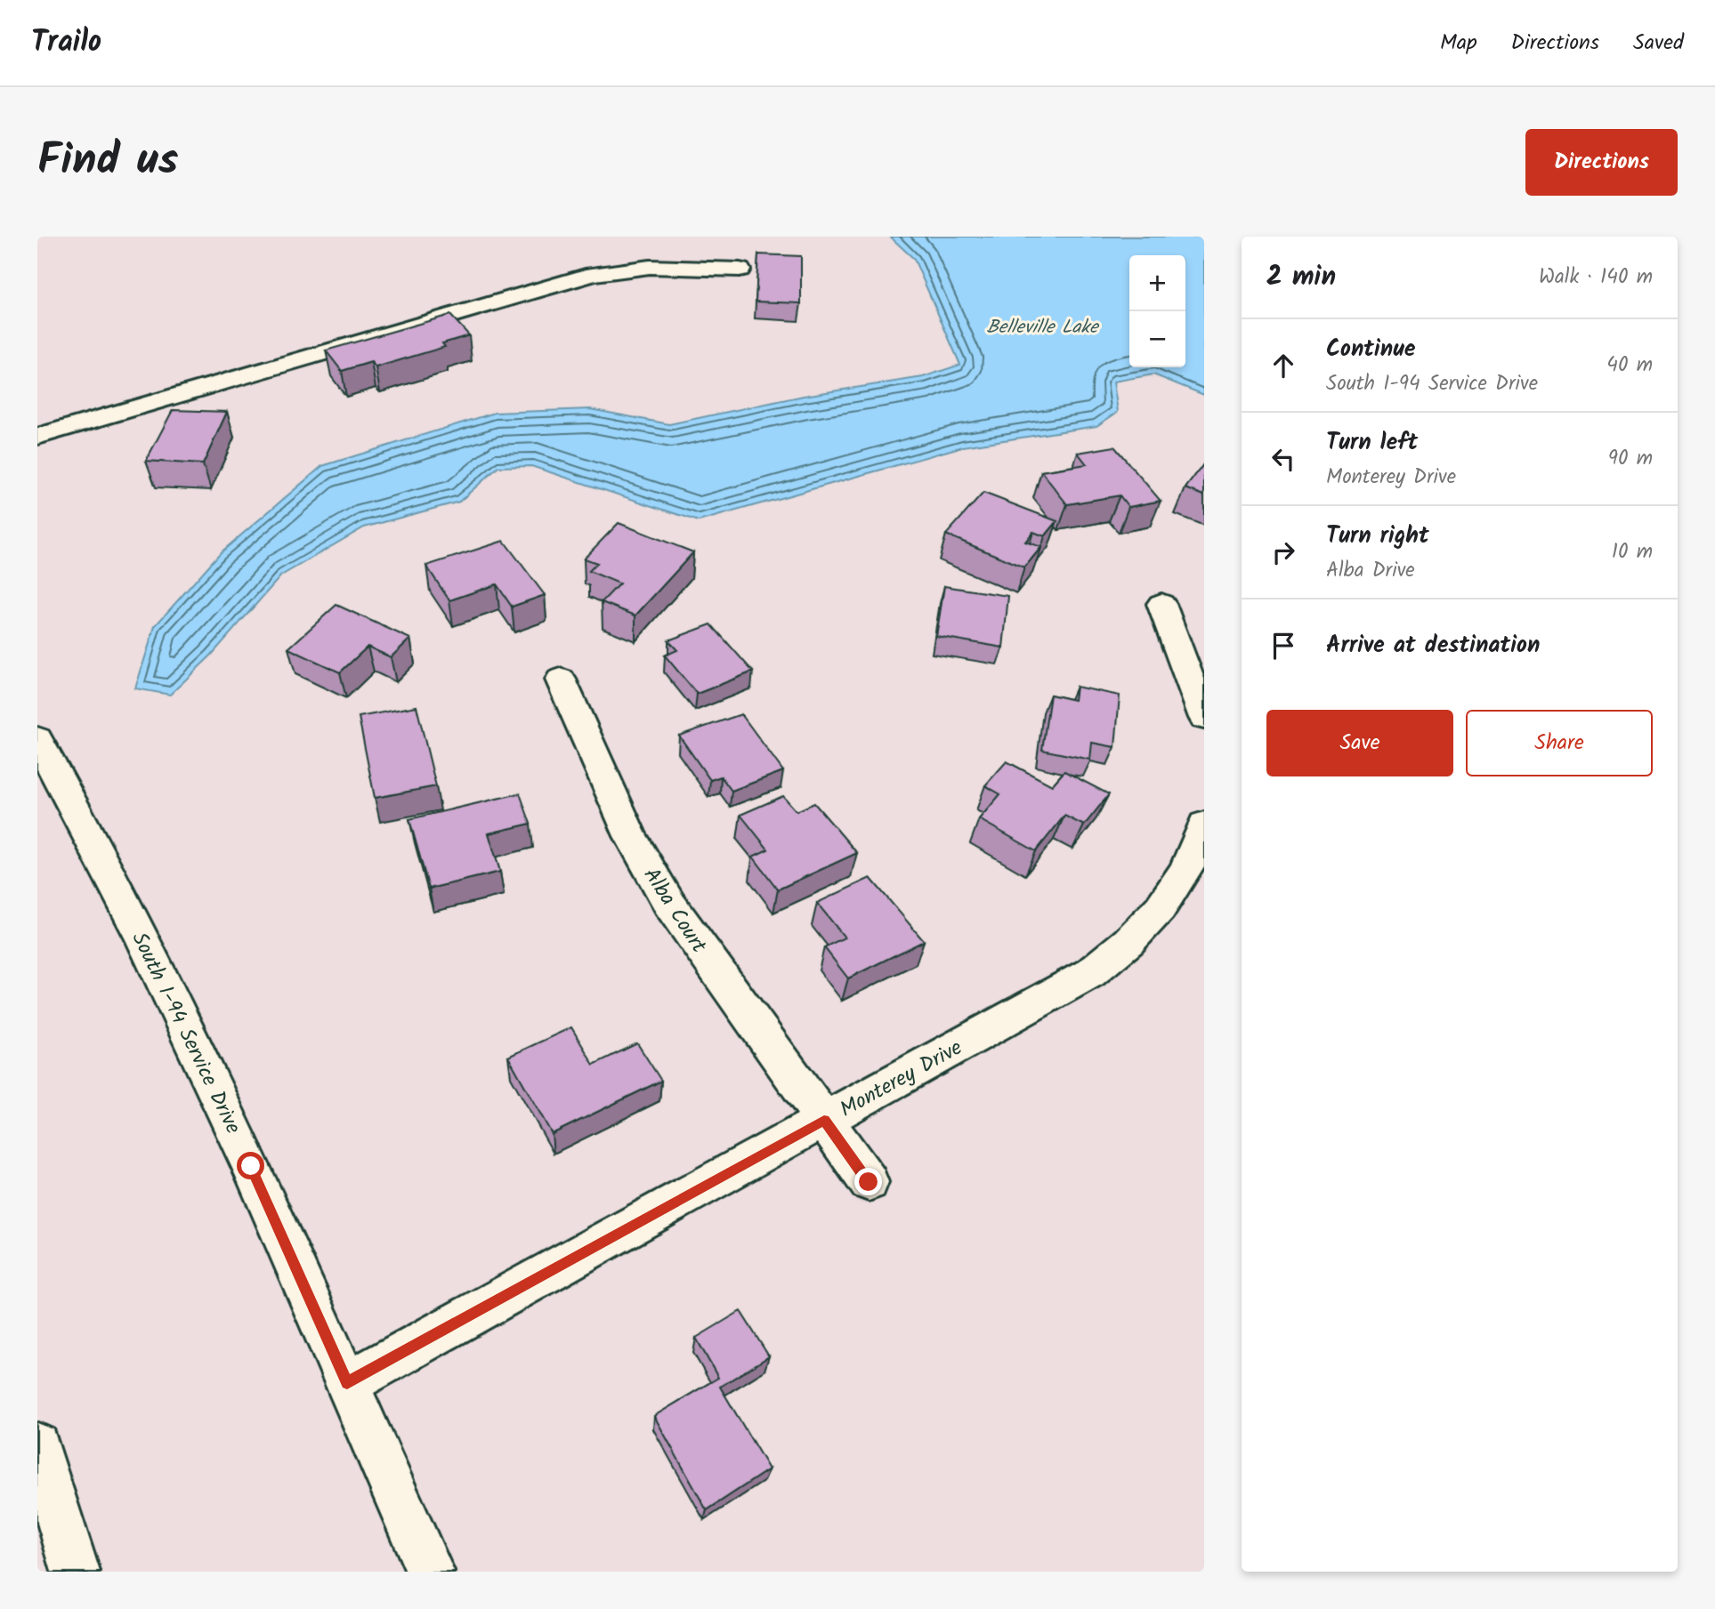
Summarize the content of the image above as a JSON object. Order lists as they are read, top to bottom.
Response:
{
  "streets": {
    "main road": ["Alba Court", "South I-94 Service Drive", "Monterey Drive"]
  },
  "crossings": [
    ["Alba Court", "Monterey Drive"],
    ["South I-94 Service Drive", "Monterey Drive"]
  ],
  "water": ["Belleville Lake"],
  "page": {
    "header": "Trailo",
    "nav": ["Map", "Directions", "Saved"],
    "title": "Find us",
    "buttons": [
      "Directions",
      ["Save", "Share"]
    ],
    "heading": ["2 min", "Walk · 140 m"],
    "map_buttons": ["+", "−"],
    "list": [
      ["Continue", "South I-94 Service Drive", "40 m"],
      ["Turn left", "Monterey Drive", "90 m"],
      ["Turn right", "Alba Drive", "10 m"],
      "Arrive at destination"
    ]
  }
}
